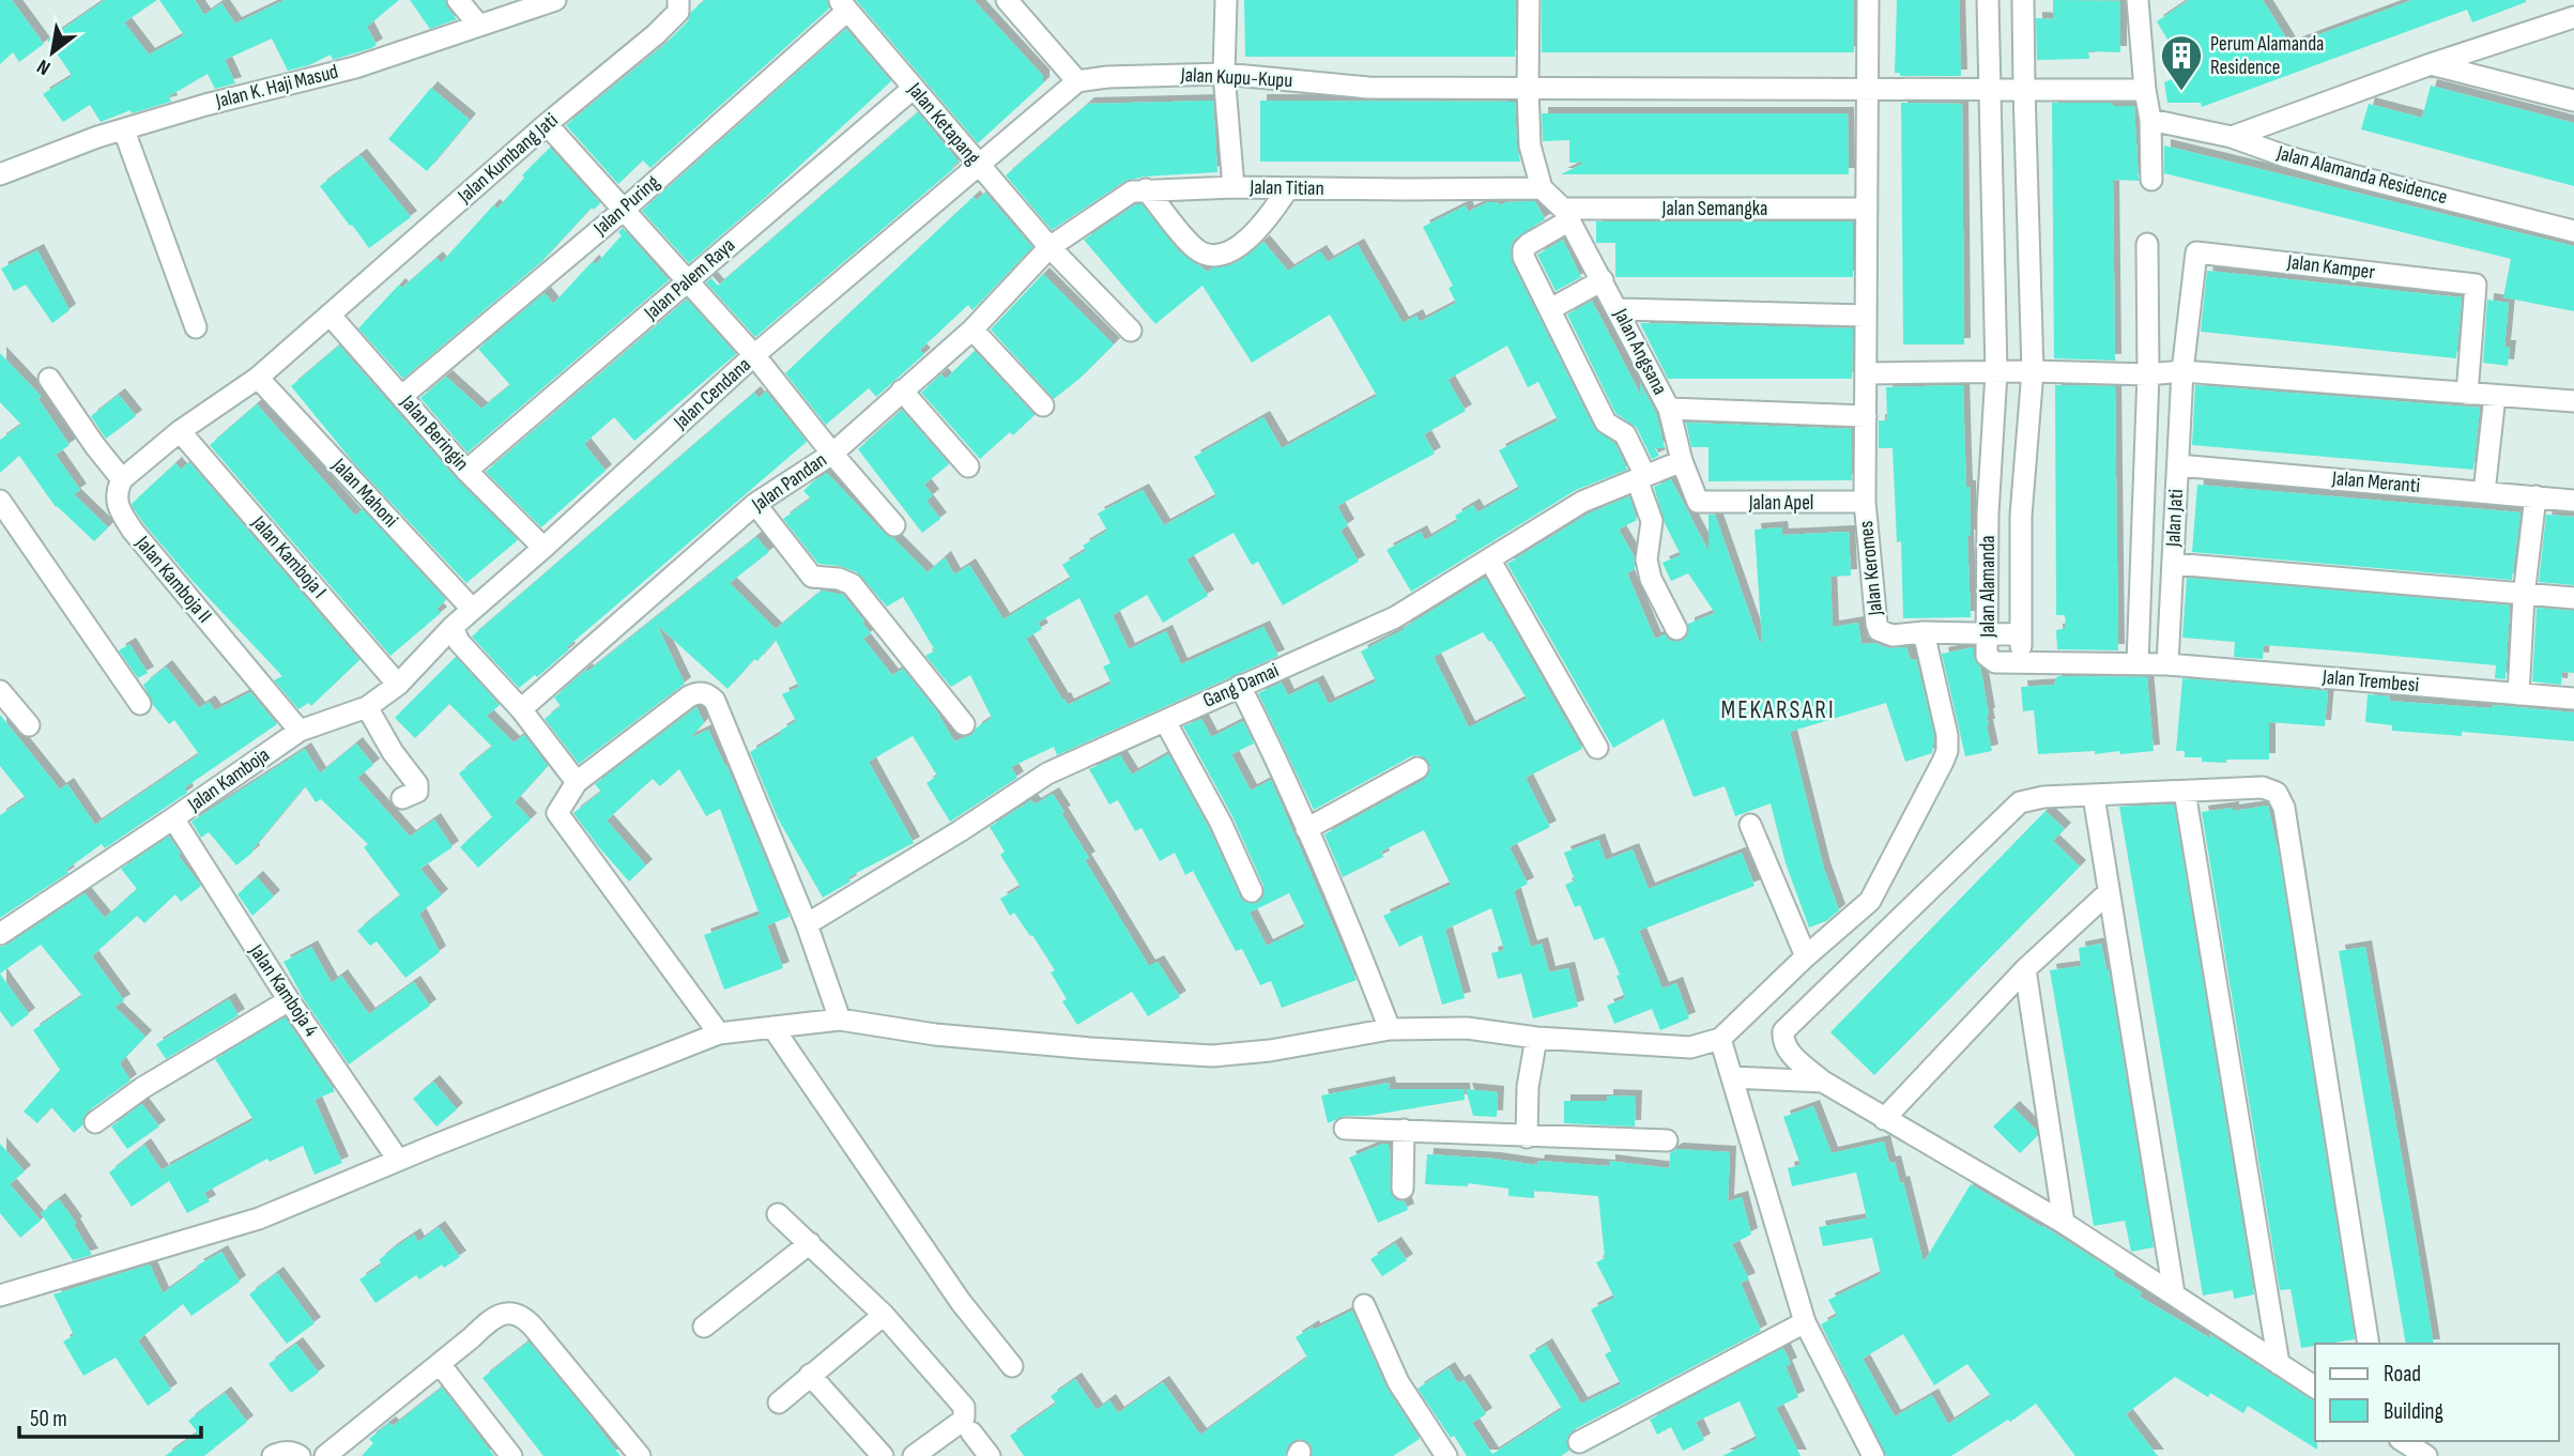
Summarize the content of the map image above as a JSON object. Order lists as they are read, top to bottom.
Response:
{
  "streets": {
    "street": [
      "Jalan Kupu-Kupu",
      "Jalan K. Haji Masud",
      "Jalan Ketapang",
      "Jalan Kumbang Jati",
      "Jalan Alamanda Residence",
      "Jalan Titian",
      "Jalan Puring",
      "Jalan Semangka",
      "Jalan Kamper",
      "Jalan Palem Raya",
      "Jalan Angsana",
      "Jalan Cendana",
      "Jalan Beringin",
      "Jalan Pandan",
      "Jalan Meranti",
      "Jalan Mahoni",
      "Jalan Apel",
      "Jalan Jati",
      "Jalan Kamboja I",
      "Jalan Keromes",
      "Jalan Kamboja II",
      "Jalan Alamanda",
      "Jalan Trembesi",
      "Gang Damai",
      "Jalan Kamboja",
      "Jalan Kamboja 4"
    ]
  },
  "crossings": [
    ["Jalan Kupu-Kupu", "Jalan Keromes"],
    ["Jalan Kupu-Kupu", "Jalan Alamanda"],
    ["Jalan Ketapang", "Jalan Titian"],
    ["Jalan Ketapang", "Jalan Puring"],
    ["Jalan Ketapang", "Jalan Palem Raya"],
    ["Jalan Ketapang", "Jalan Cendana"],
    ["Jalan Ketapang", "Jalan Pandan"],
    ["Jalan Kumbang Jati", "Jalan Beringin"],
    ["Jalan Kumbang Jati", "Jalan Mahoni"],
    ["Jalan Kumbang Jati", "Jalan Kamboja I"],
    ["Jalan Titian", "Jalan Angsana"],
    ["Jalan Titian", "Jalan Pandan"],
    ["Jalan Puring", "Jalan Beringin"],
    ["Jalan Semangka", "Jalan Angsana"],
    ["Jalan Semangka", "Jalan Keromes"],
    ["Jalan Kamper", "Jalan Jati"],
    ["Jalan Palem Raya", "Jalan Beringin"],
    ["Jalan Angsana", "Jalan Apel"],
    ["Jalan Angsana", "Gang Damai"],
    ["Jalan Cendana", "Jalan Beringin"],
    ["Jalan Cendana", "Jalan Mahoni"],
    ["Jalan Cendana", "Jalan Kamboja"],
    ["Jalan Meranti", "Jalan Jati"],
    ["Jalan Apel", "Jalan Keromes"],
    ["Jalan Jati", "Jalan Trembesi"],
    ["Jalan Kamboja I", "Jalan Kamboja"],
    ["Jalan Kamboja II", "Jalan Kamboja"],
    ["Jalan Alamanda", "Jalan Trembesi"],
    ["Jalan Kamboja", "Jalan Kamboja 4"]
  ],
  "districts": ["MEKARSARI"],
  "places": {
    "building": ["Perum Alamanda Residence"]
  },
  "legend": ["Road", "Building"],
  "scale_bar": "50 m",
  "north": "bottom left"
}
